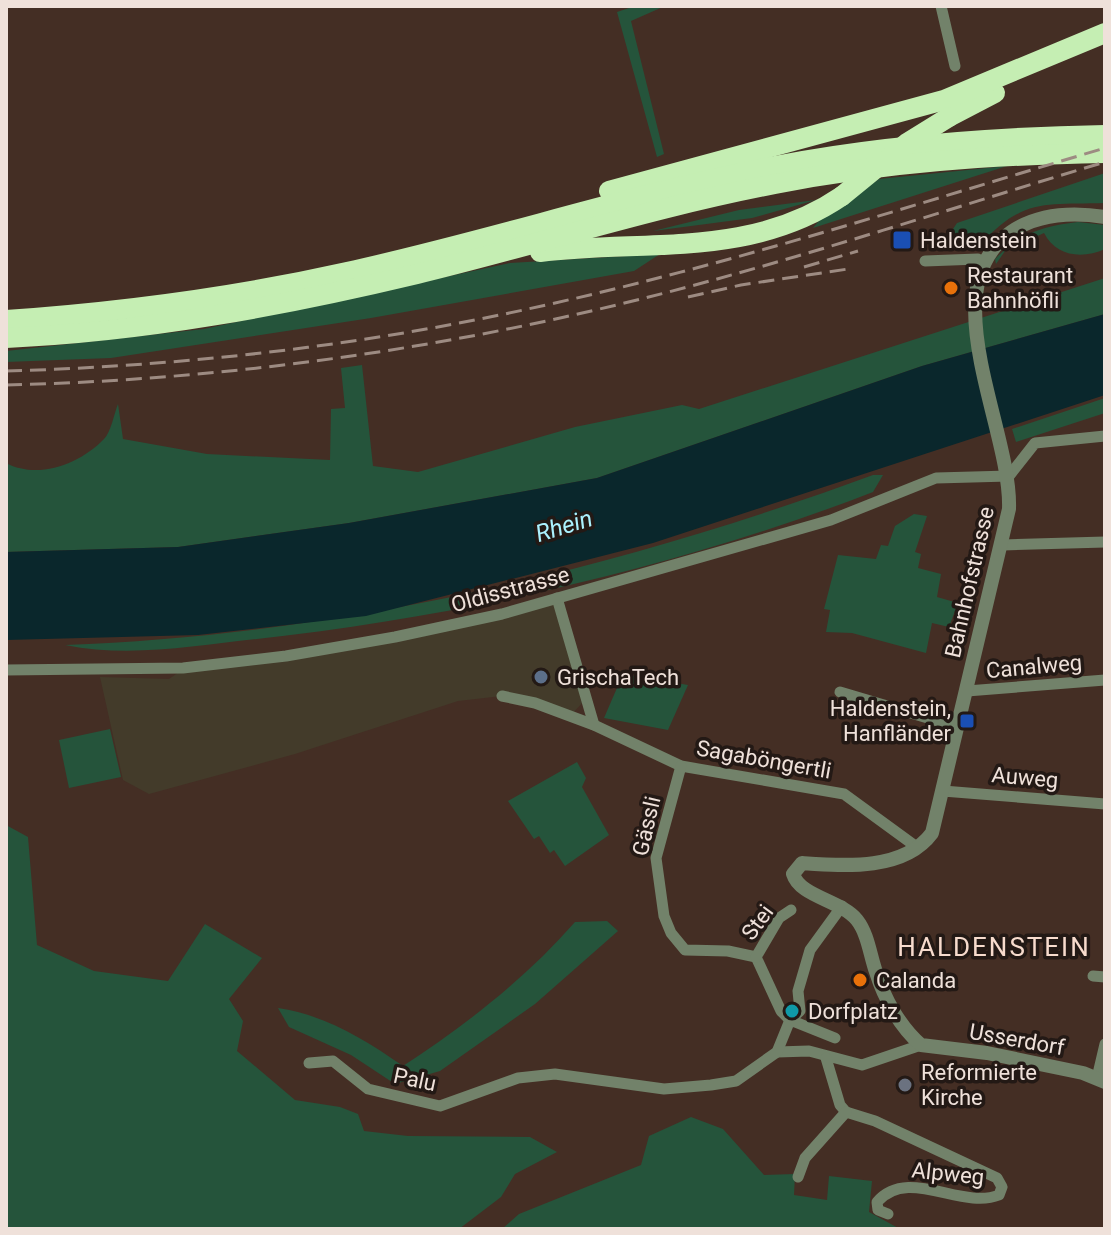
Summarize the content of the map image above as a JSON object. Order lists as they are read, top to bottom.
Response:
{
  "streets": {
    "street": [
      "Bahnhofstrasse",
      "Oldisstrasse",
      "Canalweg",
      "Sagaböngertli",
      "Auweg",
      "Gässli",
      "Stei",
      "Usserdorf",
      "Palu",
      "Alpweg"
    ]
  },
  "crossings": [
    ["Bahnhofstrasse", "Oldisstrasse"],
    ["Bahnhofstrasse", "Canalweg"],
    ["Bahnhofstrasse", "Sagaböngertli"],
    ["Bahnhofstrasse", "Auweg"],
    ["Sagaböngertli", "Gässli"],
    ["Gässli", "Stei"]
  ],
  "districts": ["HALDENSTEIN"],
  "water": ["Rhein"],
  "places": {
    "transit": ["Haldenstein", "Haldenstein, Hanfländer"],
    "other": [
      "Restaurant Bahnhöfli",
      "GrischaTech",
      "Calanda",
      "Dorfplatz",
      "Reformierte Kirche"
    ]
  }
}
